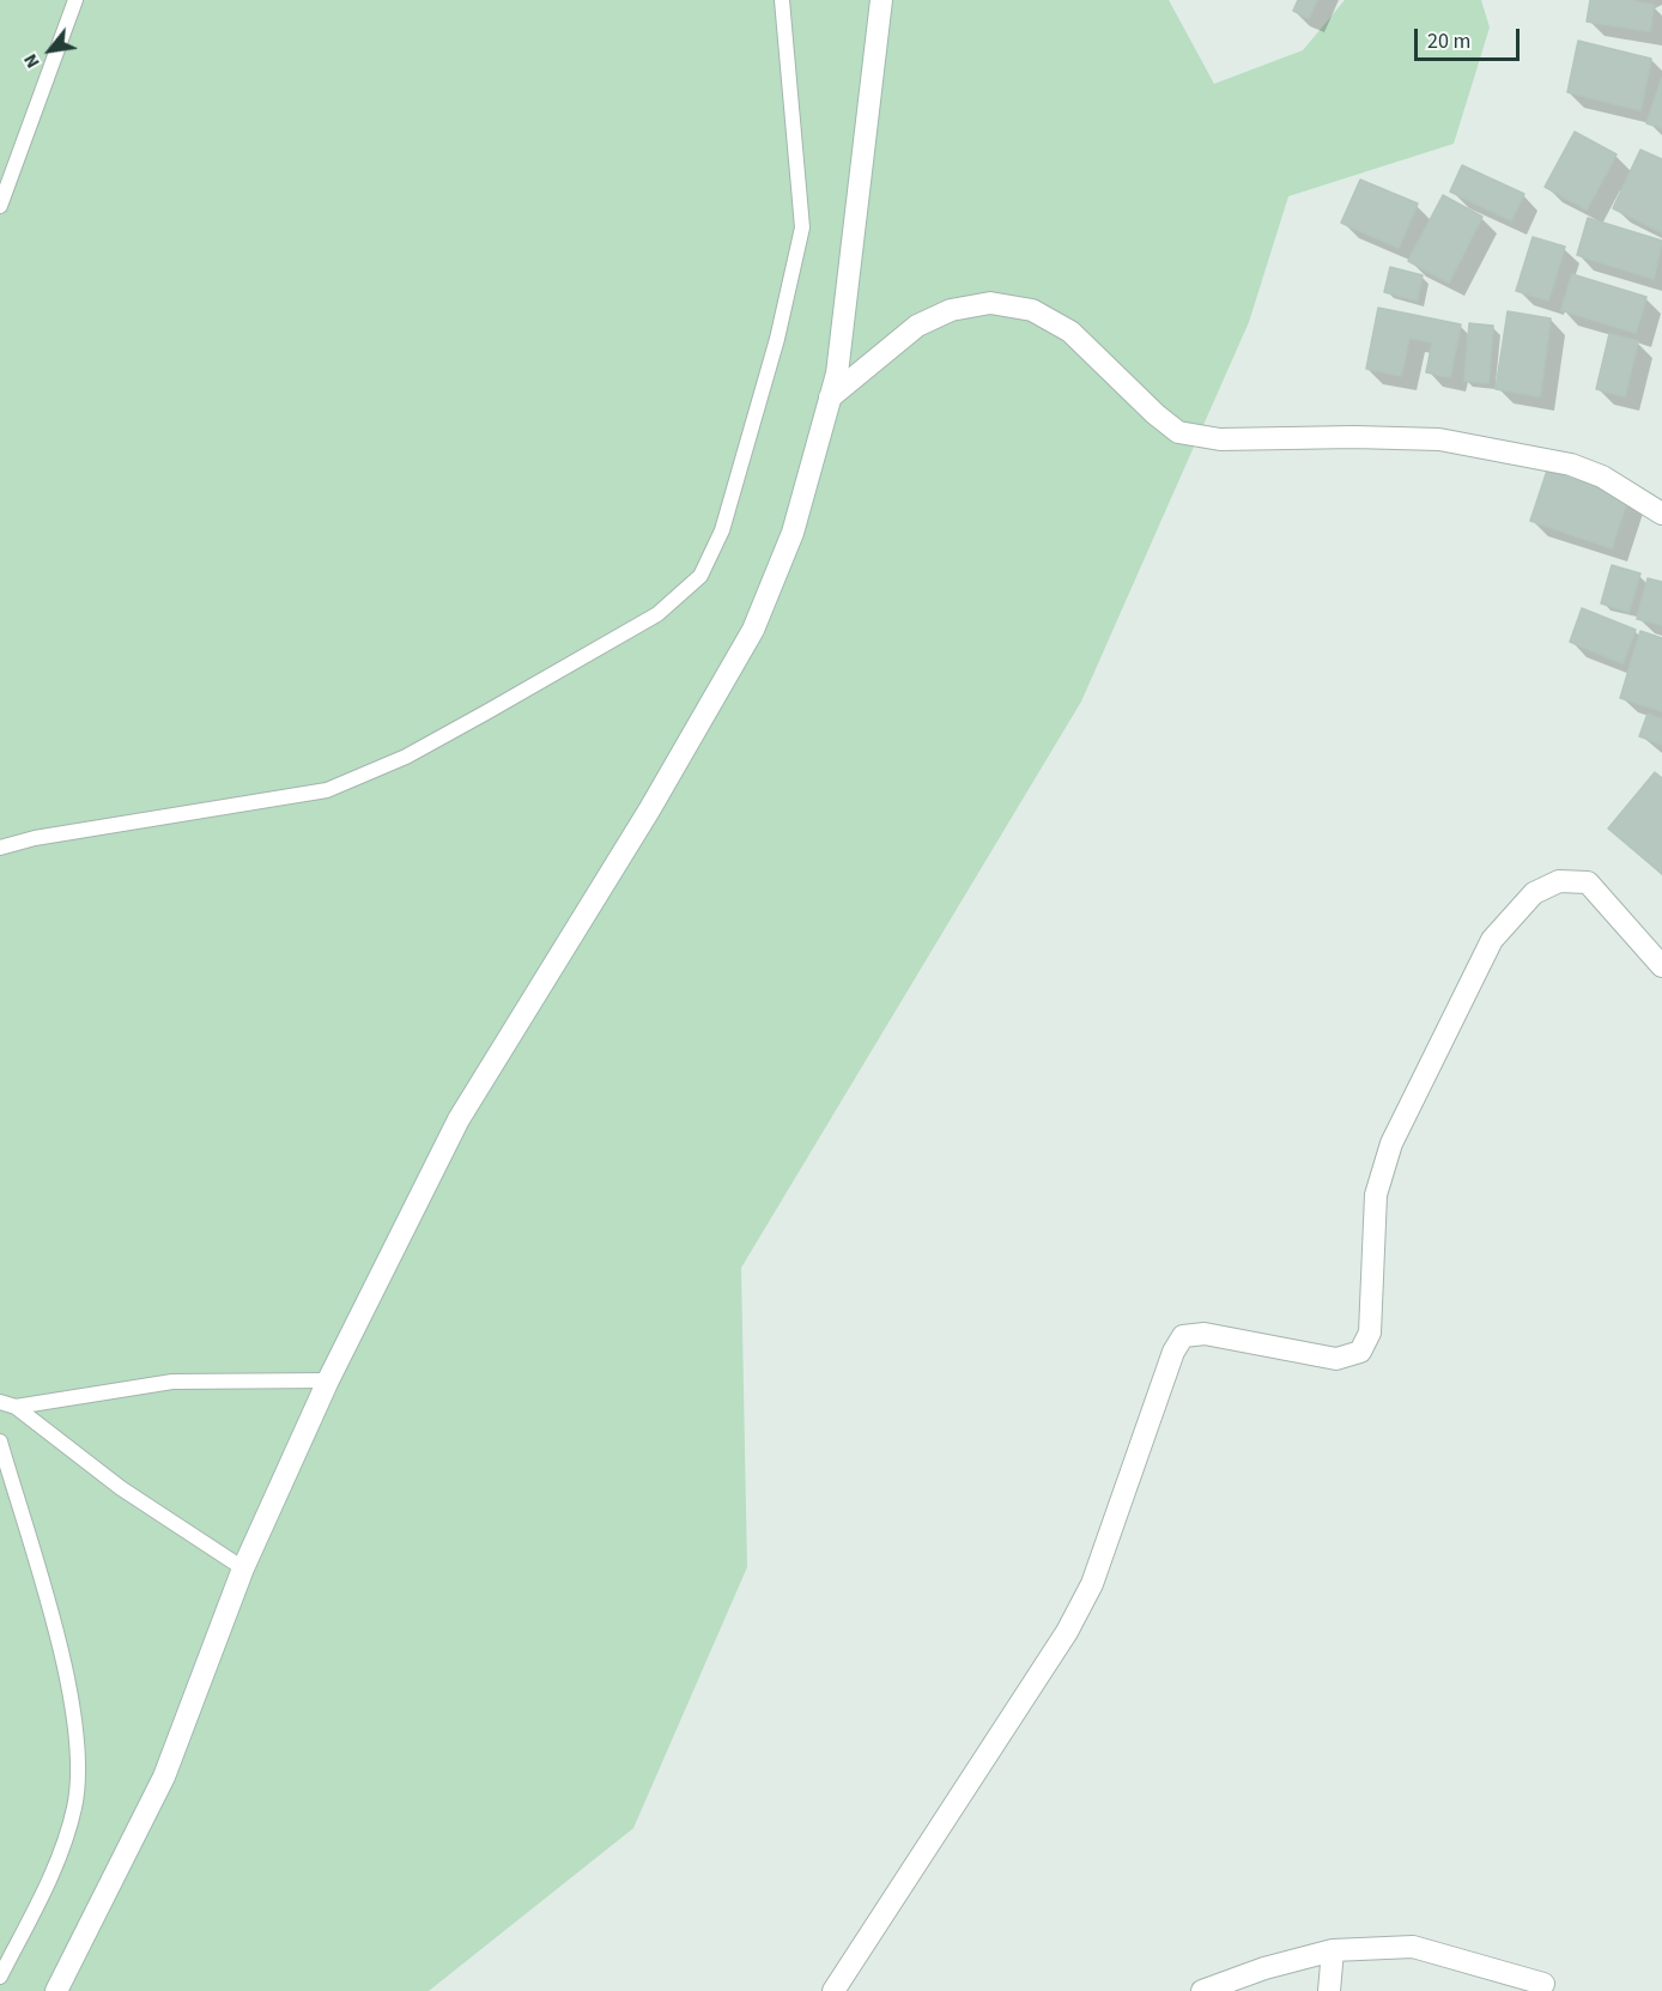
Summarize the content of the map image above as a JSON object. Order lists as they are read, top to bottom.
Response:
{
  "scale_bar": "20 m",
  "north": "bottom left"
}
